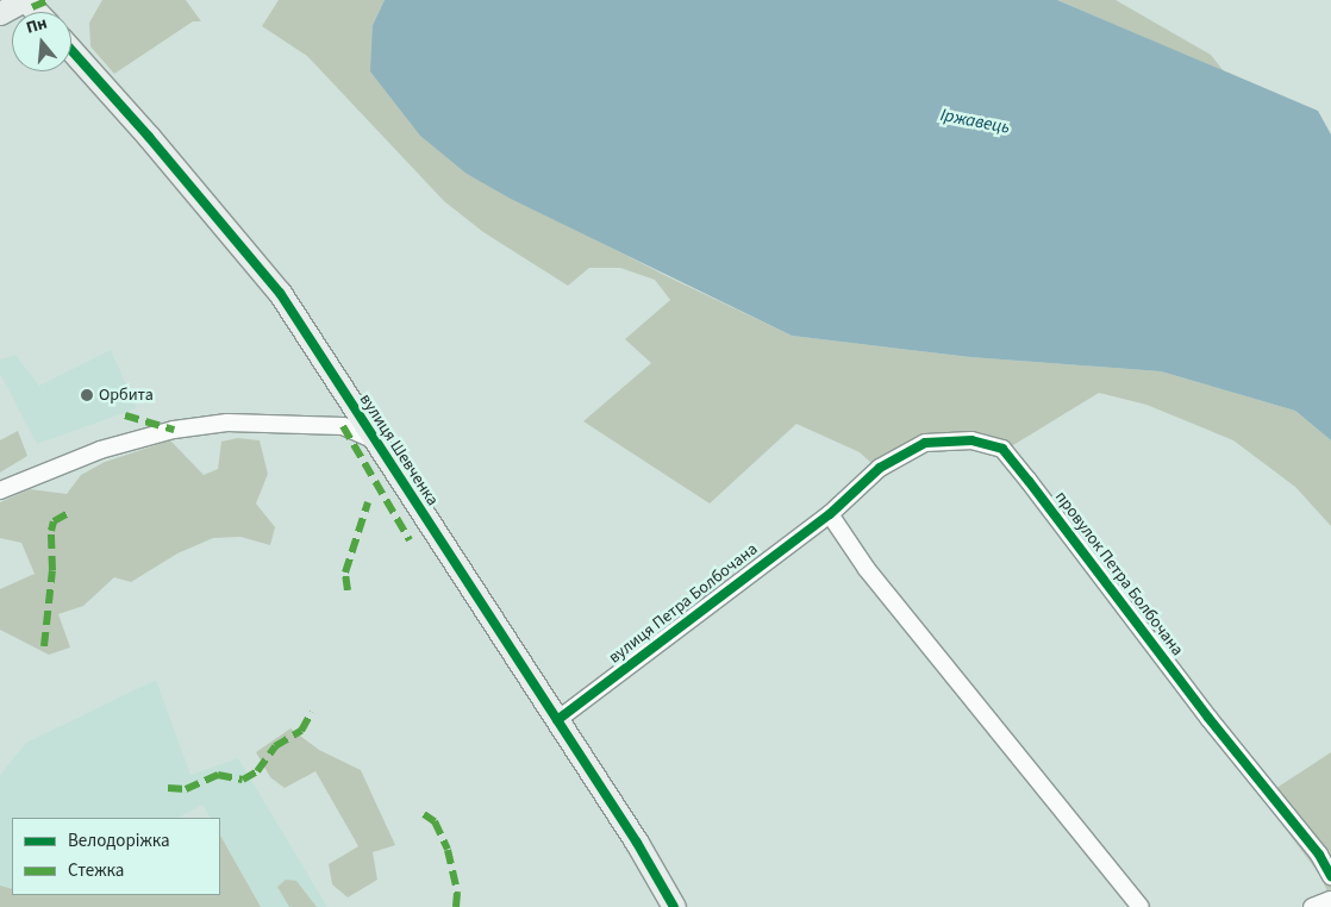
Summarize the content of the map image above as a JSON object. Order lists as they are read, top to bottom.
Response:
{
  "streets": {
    "street": ["вулиця Шевченка", "провулок Петра Болбочана", "вулиця Петра Болбочана"]
  },
  "crossings": [
    ["вулиця Шевченка", "вулиця Петра Болбочана"],
    ["провулок Петра Болбочана", "вулиця Петра Болбочана"]
  ],
  "water": ["Іржавець"],
  "places": ["Орбита"],
  "legend": ["Велодоріжка", "Стежка"],
  "north": "top"
}
